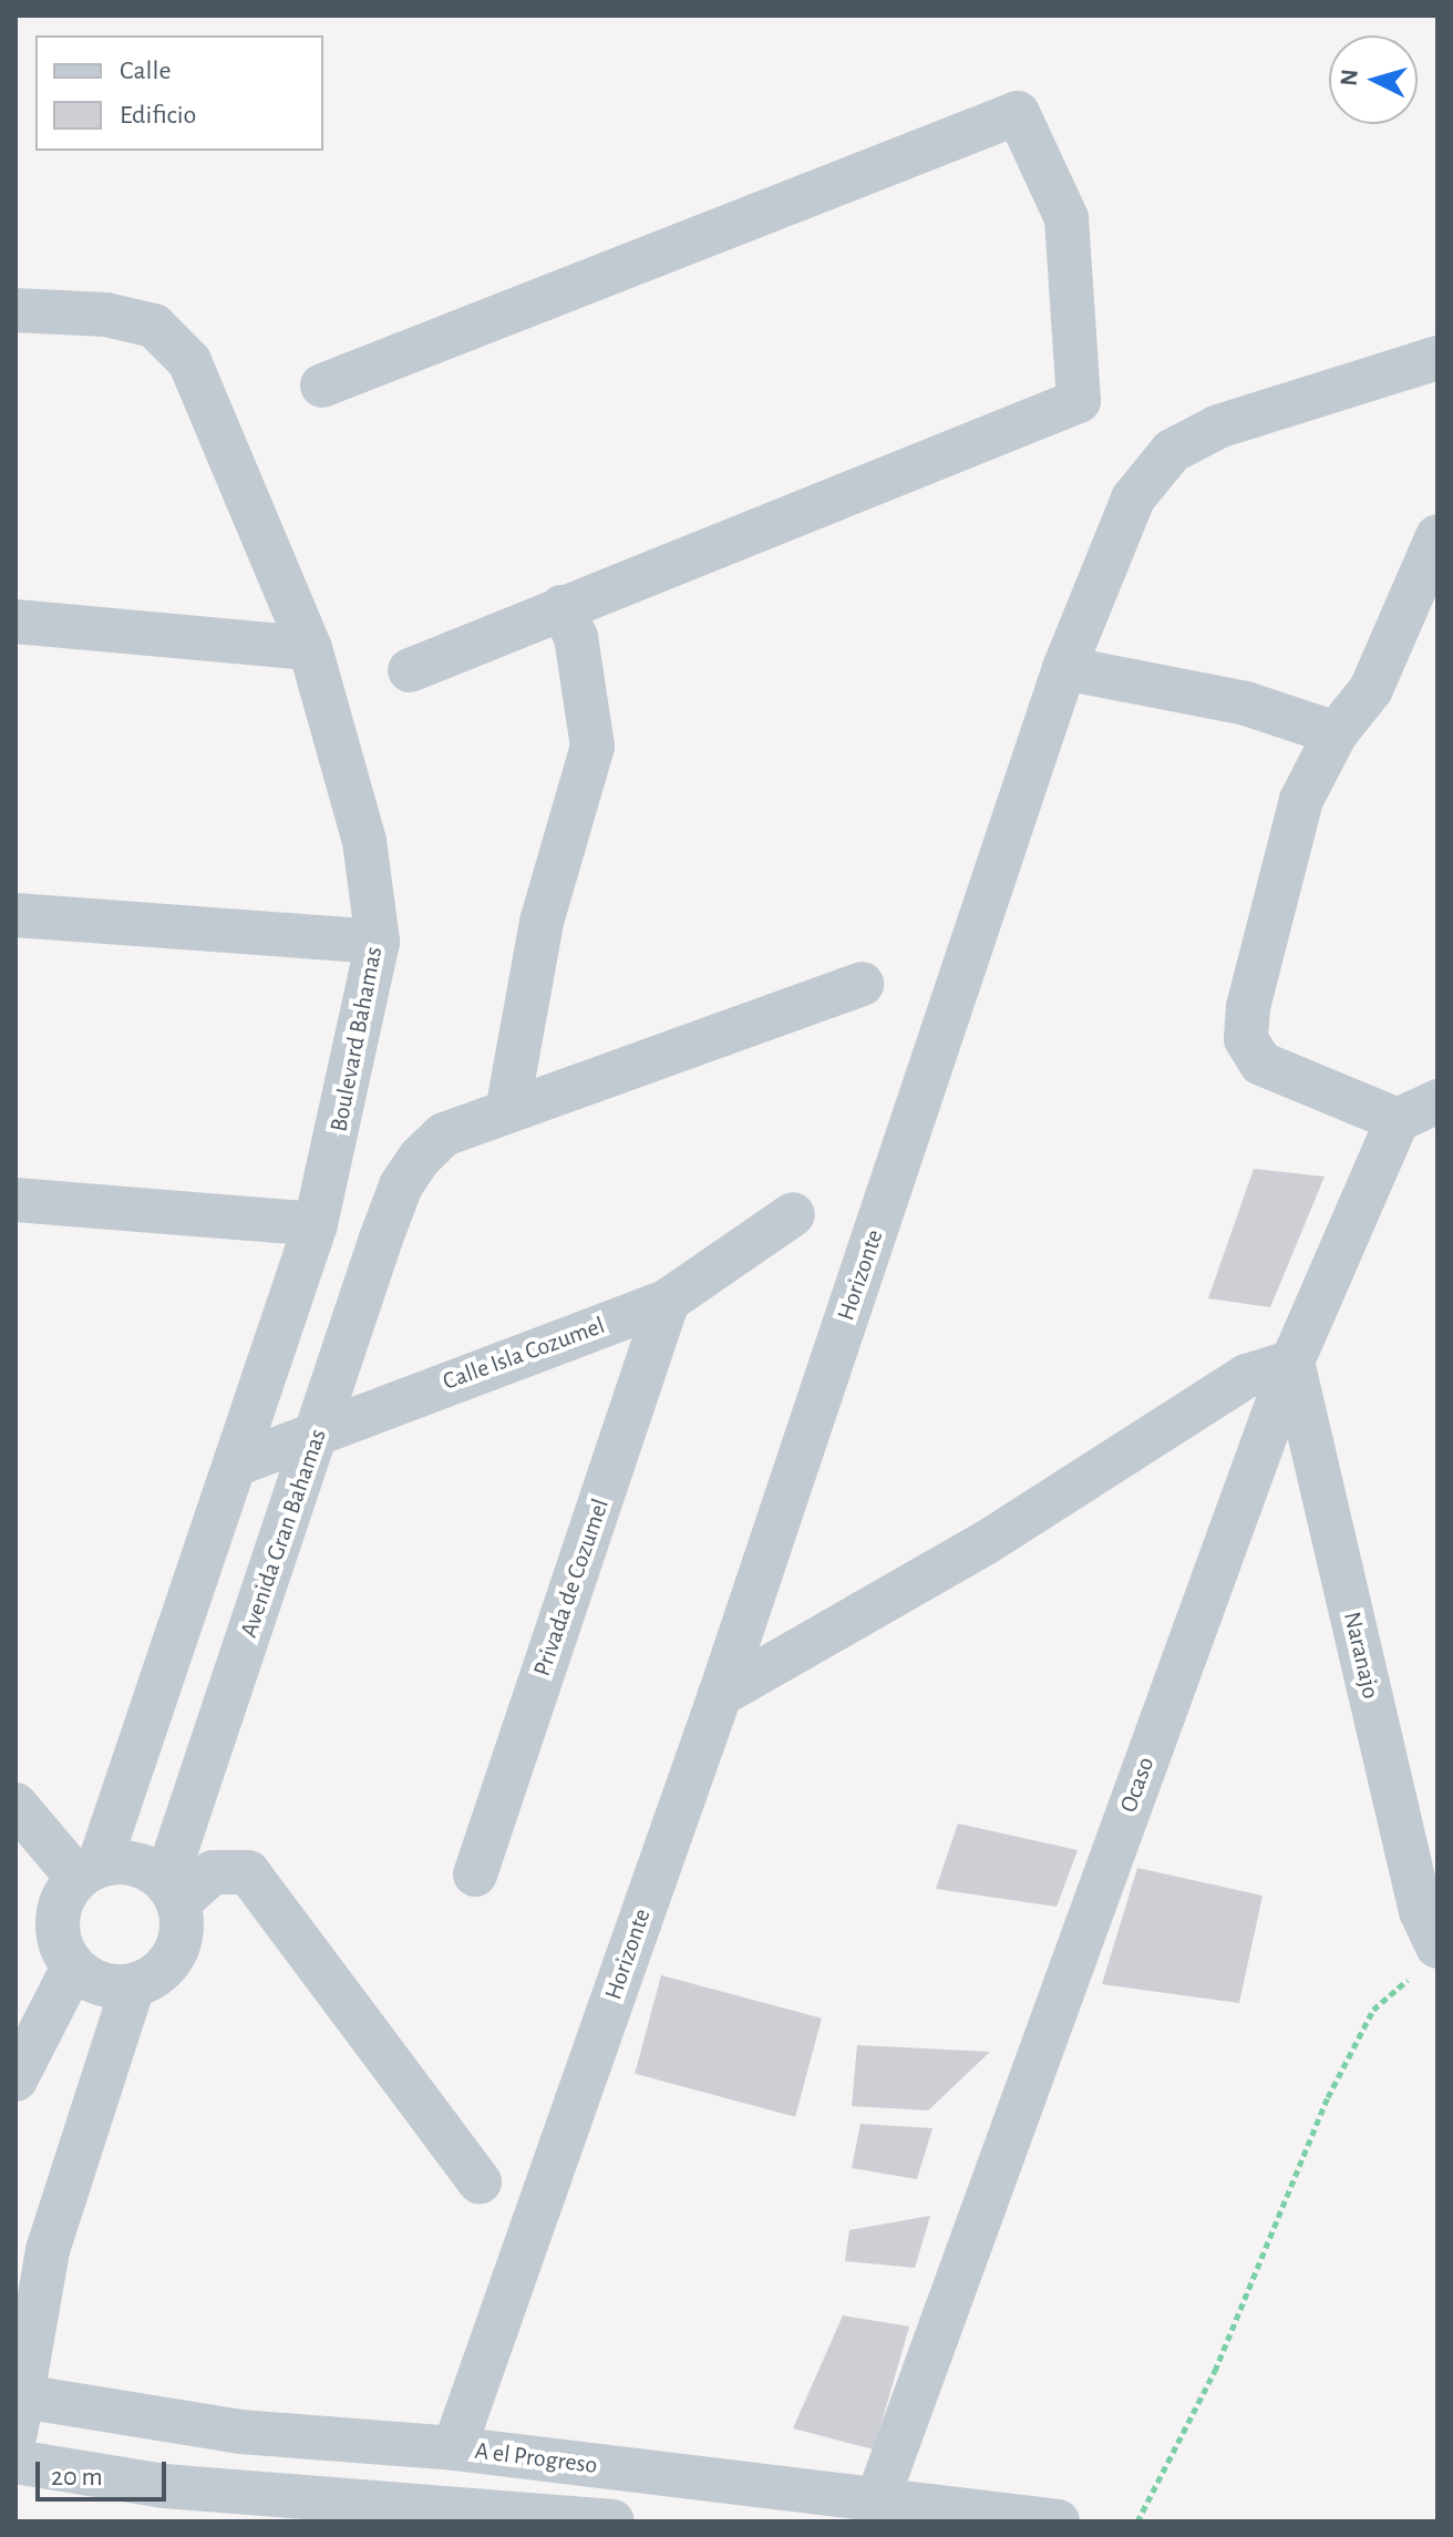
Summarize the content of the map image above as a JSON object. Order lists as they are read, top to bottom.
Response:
{
  "streets": {
    "street": [
      "Boulevard Bahamas",
      "Horizonte",
      "Calle Isla Cozumel",
      "Avenida Gran Bahamas",
      "Privada de Cozumel",
      "Naranajo",
      "Ocaso",
      "A el Progreso"
    ]
  },
  "crossings": [
    ["Horizonte", "A el Progreso"],
    ["Calle Isla Cozumel", "Avenida Gran Bahamas"],
    ["Calle Isla Cozumel", "Privada de Cozumel"],
    ["Naranajo", "Ocaso"],
    ["Ocaso", "A el Progreso"]
  ],
  "legend": ["Calle", "Edificio"],
  "scale_bar": "20 m",
  "north": "left"
}
